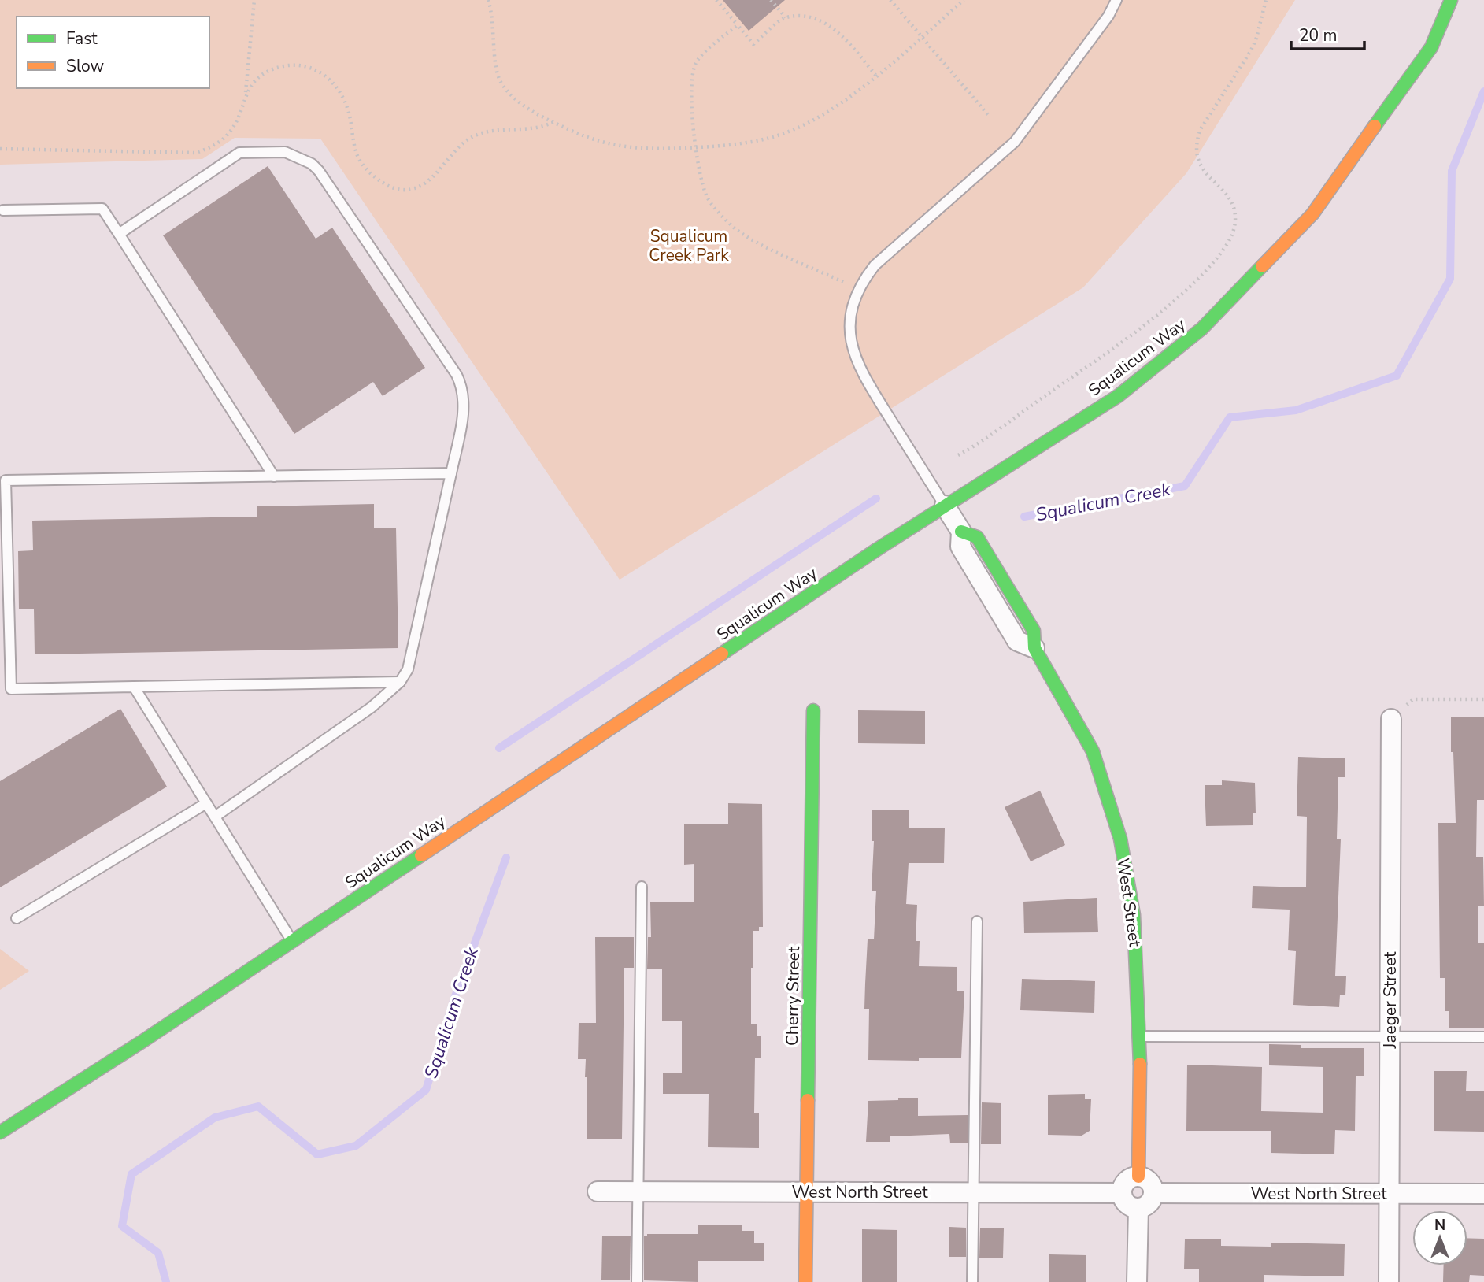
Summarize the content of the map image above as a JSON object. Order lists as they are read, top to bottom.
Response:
{
  "streets": {
    "street": [
      "Squalicum Way",
      "West Street",
      "Cherry Street",
      "Jaeger Street",
      "West North Street"
    ]
  },
  "crossings": [
    ["Squalicum Way", "West Street"],
    ["West Street", "West North Street"],
    ["Cherry Street", "West North Street"],
    ["Jaeger Street", "West North Street"]
  ],
  "water": ["Squalicum Creek"],
  "parks": ["Squalicum Creek Park"],
  "legend": ["Fast", "Slow"],
  "scale_bar": "20 m",
  "north": "top"
}
